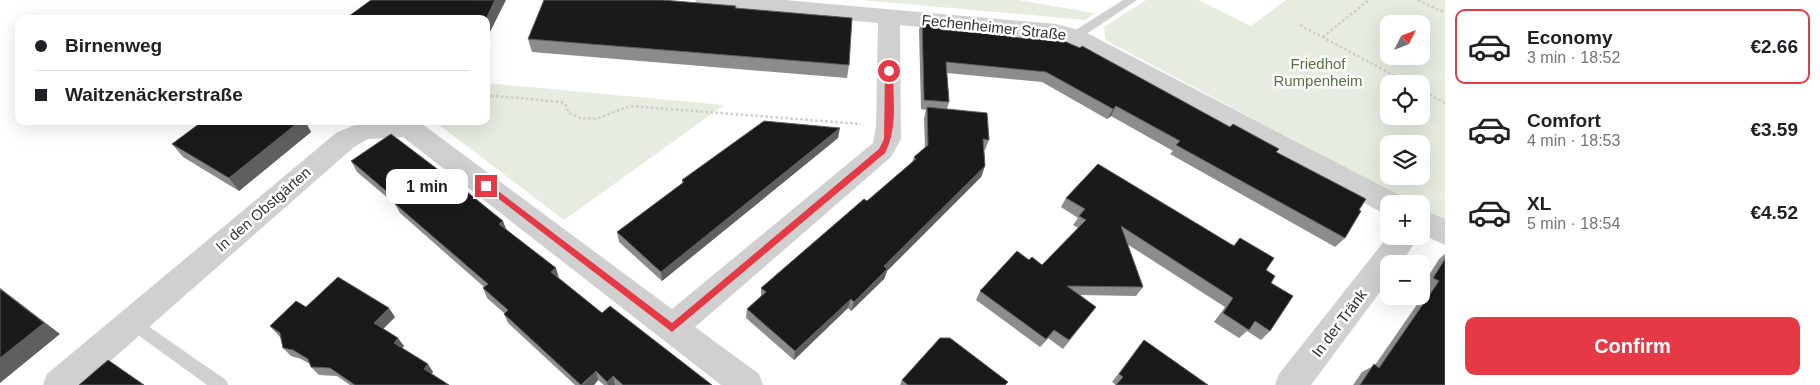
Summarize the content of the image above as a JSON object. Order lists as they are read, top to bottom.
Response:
{
  "streets": {
    "street": ["Fechenheimer Straße", "In den Obstgärten", "In der Tränk"]
  },
  "parks": ["Friedhof Rumpenheim"],
  "north": "top right",
  "page": {
    "list": [
      {
        "name": "Economy",
        "note": "3 min · 18:52",
        "value": "€2.66"
      },
      {
        "name": "Comfort",
        "note": "4 min · 18:53",
        "value": "€3.59"
      },
      {
        "name": "XL",
        "note": "5 min · 18:54",
        "value": "€4.52"
      }
    ],
    "map_buttons": ["+", "−"],
    "banner": ["Birnenweg", "Waitzenäckerstraße"],
    "bubble": "1 min",
    "buttons": "Confirm"
  }
}
